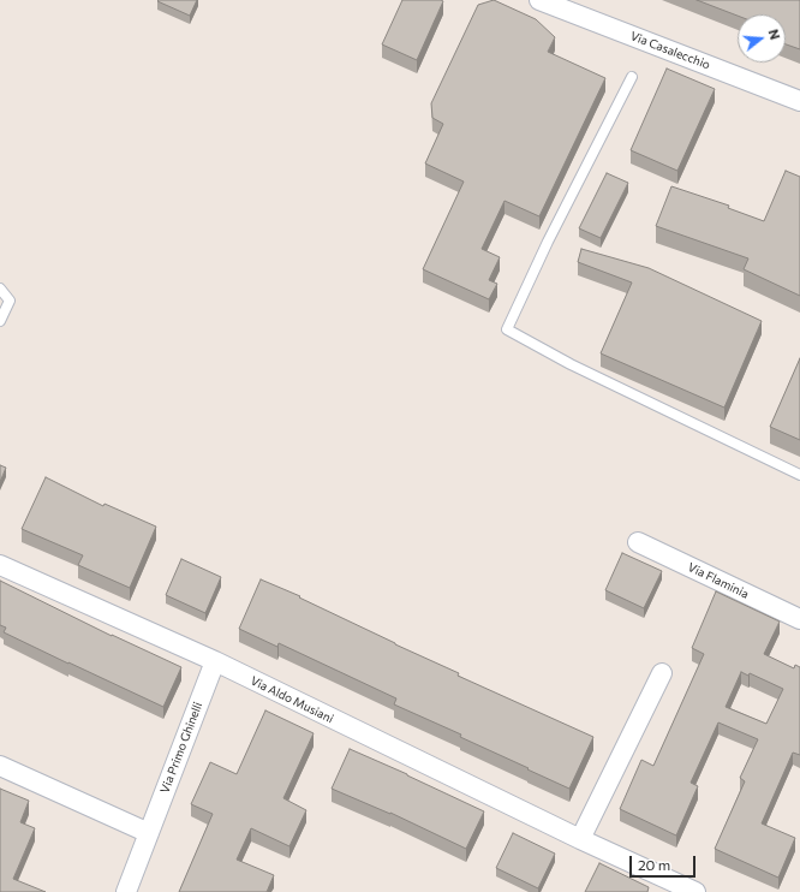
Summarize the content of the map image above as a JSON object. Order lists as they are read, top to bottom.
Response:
{
  "streets": {
    "street": [
      "Via Casalecchio",
      "Via Flaminia",
      "Via Aldo Musiani",
      "Via Primo Ghinelli"
    ]
  },
  "crossings": [
    ["Via Aldo Musiani", "Via Primo Ghinelli"]
  ],
  "scale_bar": "20 m",
  "north": "right"
}
